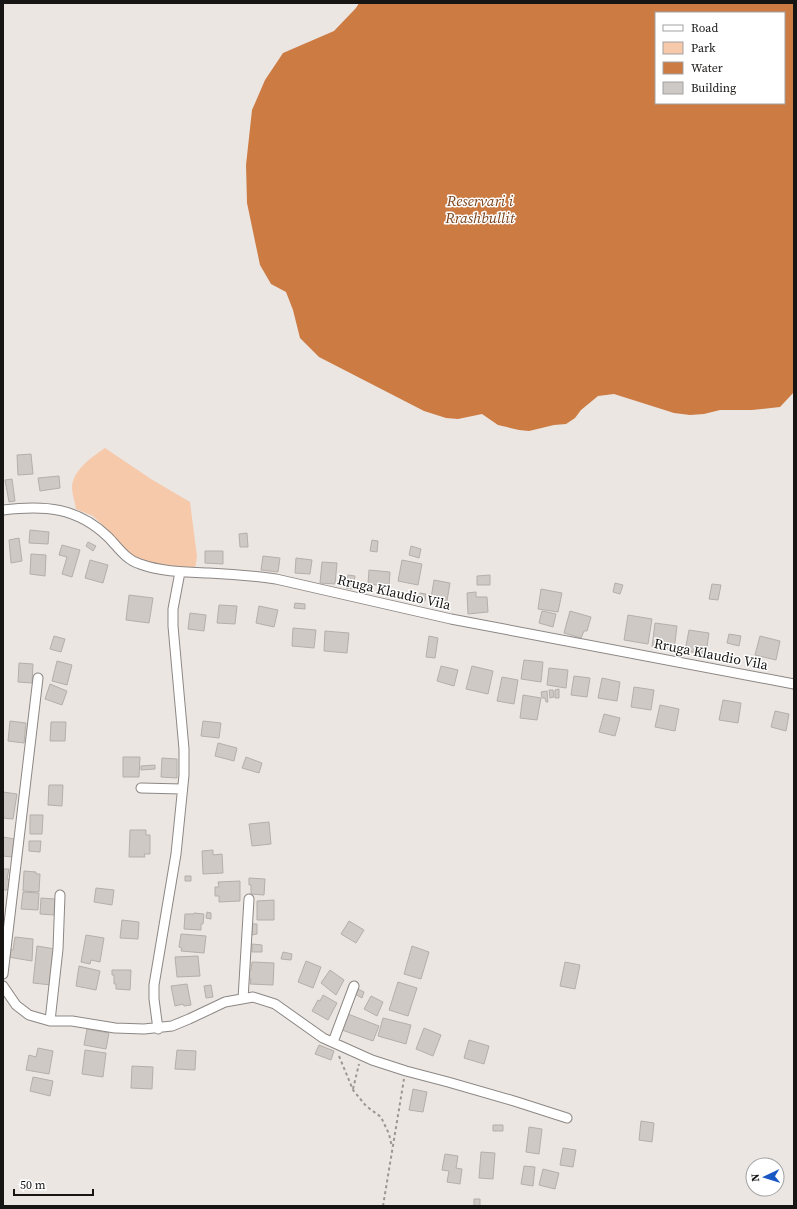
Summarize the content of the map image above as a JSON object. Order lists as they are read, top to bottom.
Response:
{
  "streets": {
    "street": ["Rruga Klaudio Vila"]
  },
  "water": ["Reservari i Rrashbullit"],
  "legend": [
    "Road",
    "Park",
    "Water",
    "Building"
  ],
  "scale_bar": "50 m",
  "north": "left"
}
